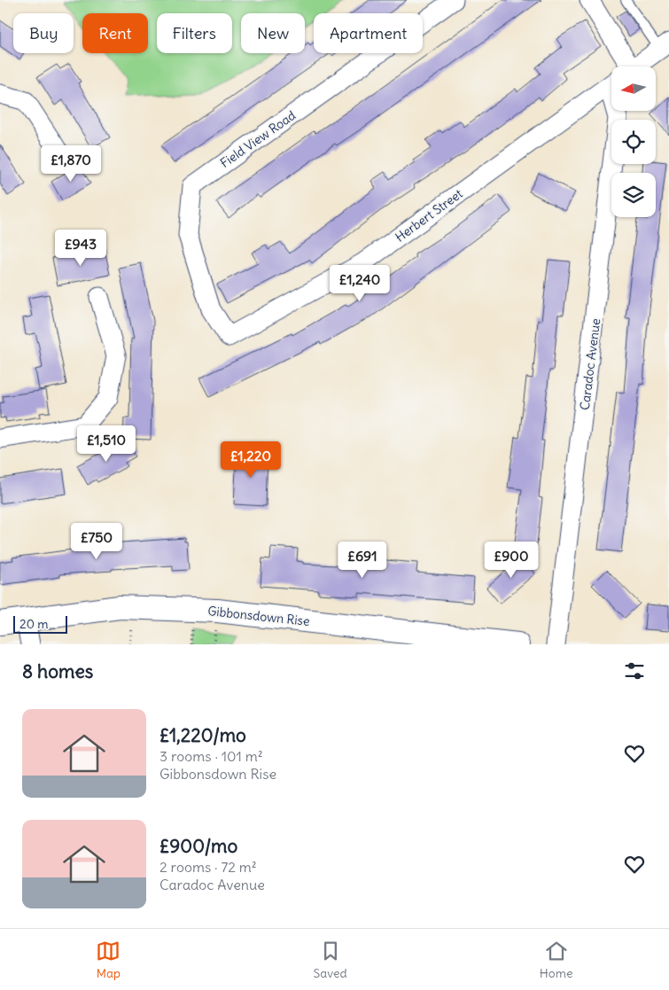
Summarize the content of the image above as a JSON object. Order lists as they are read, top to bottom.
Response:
{
  "streets": {
    "street": [
      "Field View Road",
      "Herbert Street",
      "Caradoc Avenue",
      "Gibbonsdown Rise"
    ]
  },
  "crossings": [
    ["Field View Road", "Herbert Street"]
  ],
  "scale_bar": "20 m",
  "north": "left",
  "page": {
    "chip": [
      "Buy",
      "Rent",
      "Filters",
      "New",
      "Apartment"
    ],
    "price": [
      "£1,870",
      "£943",
      "£1,240",
      "£1,510",
      "£1,220",
      "£750",
      "£691",
      "£900"
    ],
    "scale": "20 m",
    "heading": "8 homes",
    "list": [
      {
        "name": "£1,220/mo",
        "note": "3 rooms · 101 m² · Gibbonsdown Rise"
      },
      {
        "name": "£900/mo",
        "note": "2 rooms · 72 m² · Caradoc Avenue"
      }
    ],
    "tabs": ["Map", "Saved", "Home"]
  }
}
